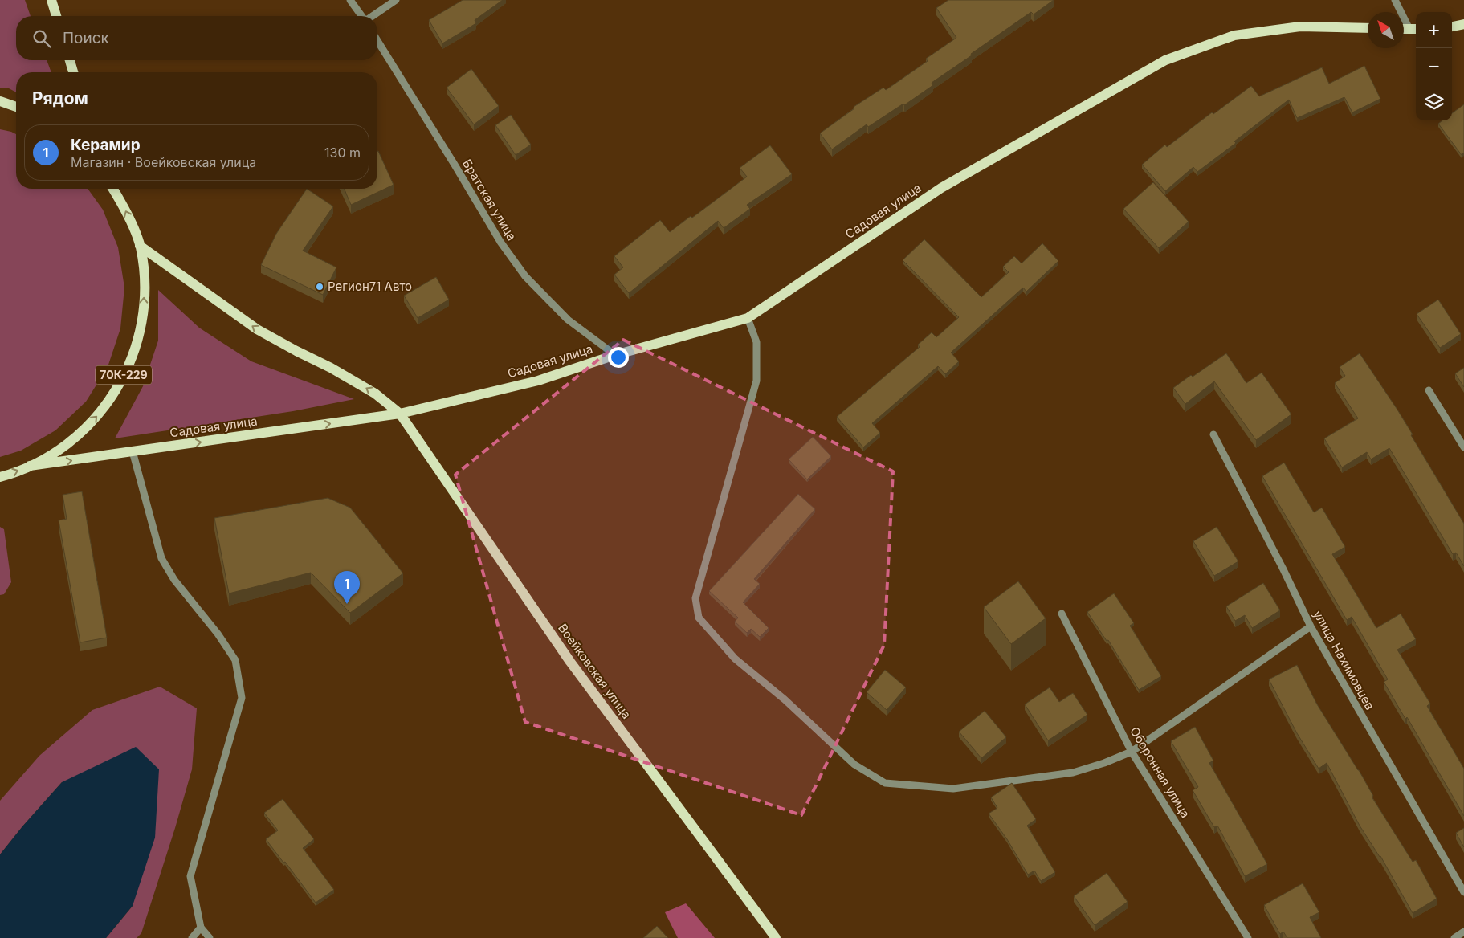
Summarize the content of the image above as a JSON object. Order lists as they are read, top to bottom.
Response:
{
  "streets": {
    "main road": ["Садовая улица", "70К-229", "Воейковская улица"],
    "street": ["Братская улица", "улица Нахимовцев", "Оборонная улица"]
  },
  "crossings": [
    ["Братская улица", "Садовая улица"],
    ["Садовая улица", "70К-229"],
    ["Садовая улица", "Воейковская улица"]
  ],
  "places": ["Регион71 Авто"],
  "north": "top left",
  "page": {
    "map_buttons": ["+", "−"],
    "search": "Поиск",
    "heading": "Рядом",
    "list": [
      {
        "mark": "1",
        "name": "Керамир",
        "note": "Магазин · Воейковская улица",
        "value": "130 m"
      }
    ],
    "pins": "1"
  }
}
